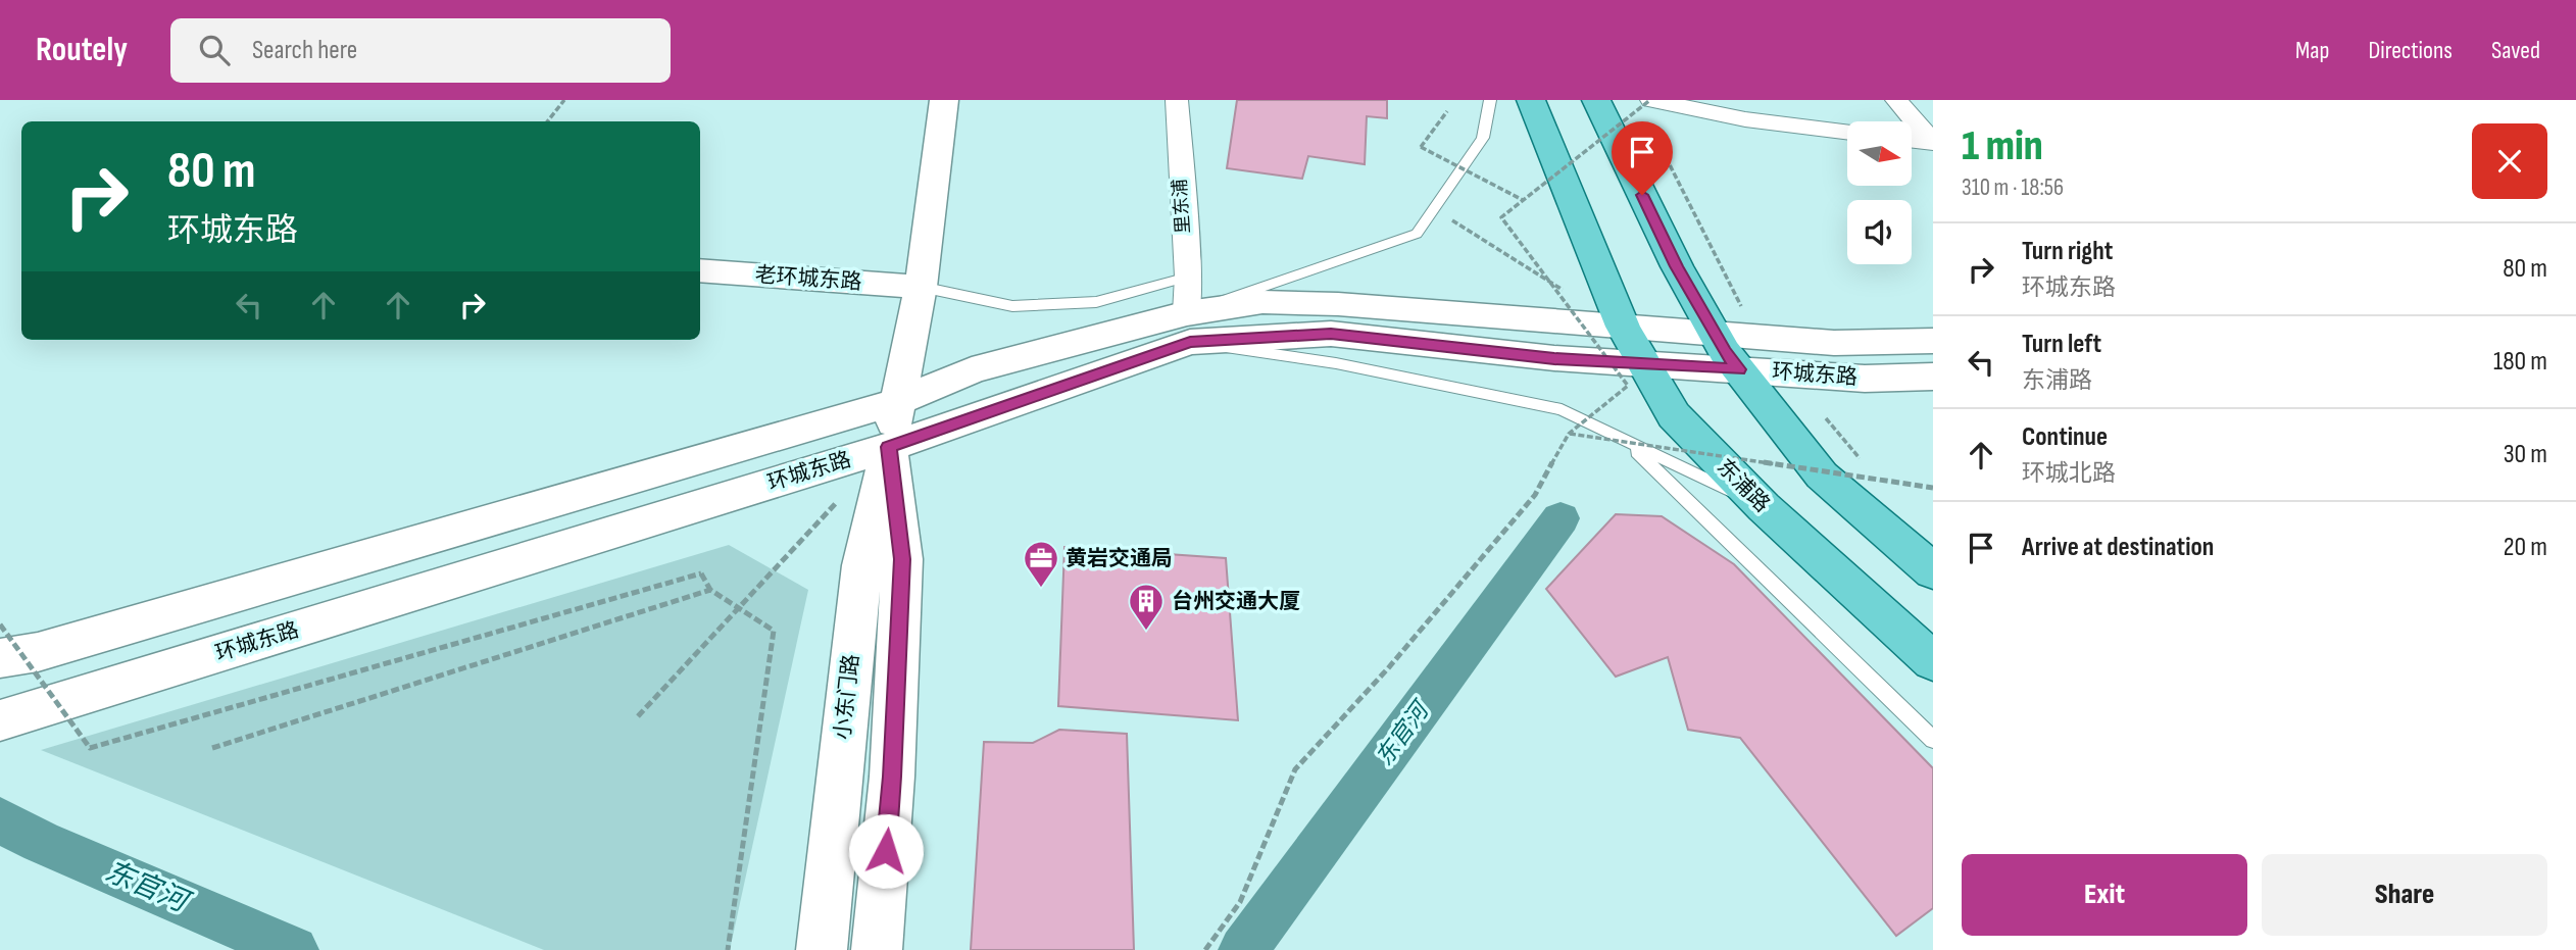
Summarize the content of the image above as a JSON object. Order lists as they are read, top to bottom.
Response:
{
  "streets": {
    "main road": [
      "老环城东路",
      "环城东路",
      "东浦路",
      "小东门路"
    ],
    "street": ["里东浦"]
  },
  "crossings": [
    ["里东浦", "环城东路"],
    ["老环城东路", "小东门路"],
    ["环城东路", "东浦路"],
    ["环城东路", "小东门路"]
  ],
  "water": ["东官河"],
  "places": {
    "office": ["黄岩交通局"],
    "building": ["台州交通大厦"]
  },
  "north": "right",
  "page": {
    "header": "Routely",
    "search": "Search here",
    "nav": ["Map", "Directions", "Saved"],
    "heading": ["1 min", "310 m · 18:56"],
    "turn": ["80 m", "环城东路"],
    "list": [
      {
        "name": "Turn right",
        "note": "环城东路",
        "value": "80 m"
      },
      {
        "name": "Turn left",
        "note": "东浦路",
        "value": "180 m"
      },
      {
        "name": "Continue",
        "note": "环城北路",
        "value": "30 m"
      },
      {
        "name": "Arrive at destination",
        "value": "20 m"
      }
    ],
    "buttons": ["Exit", "Share"]
  }
}
